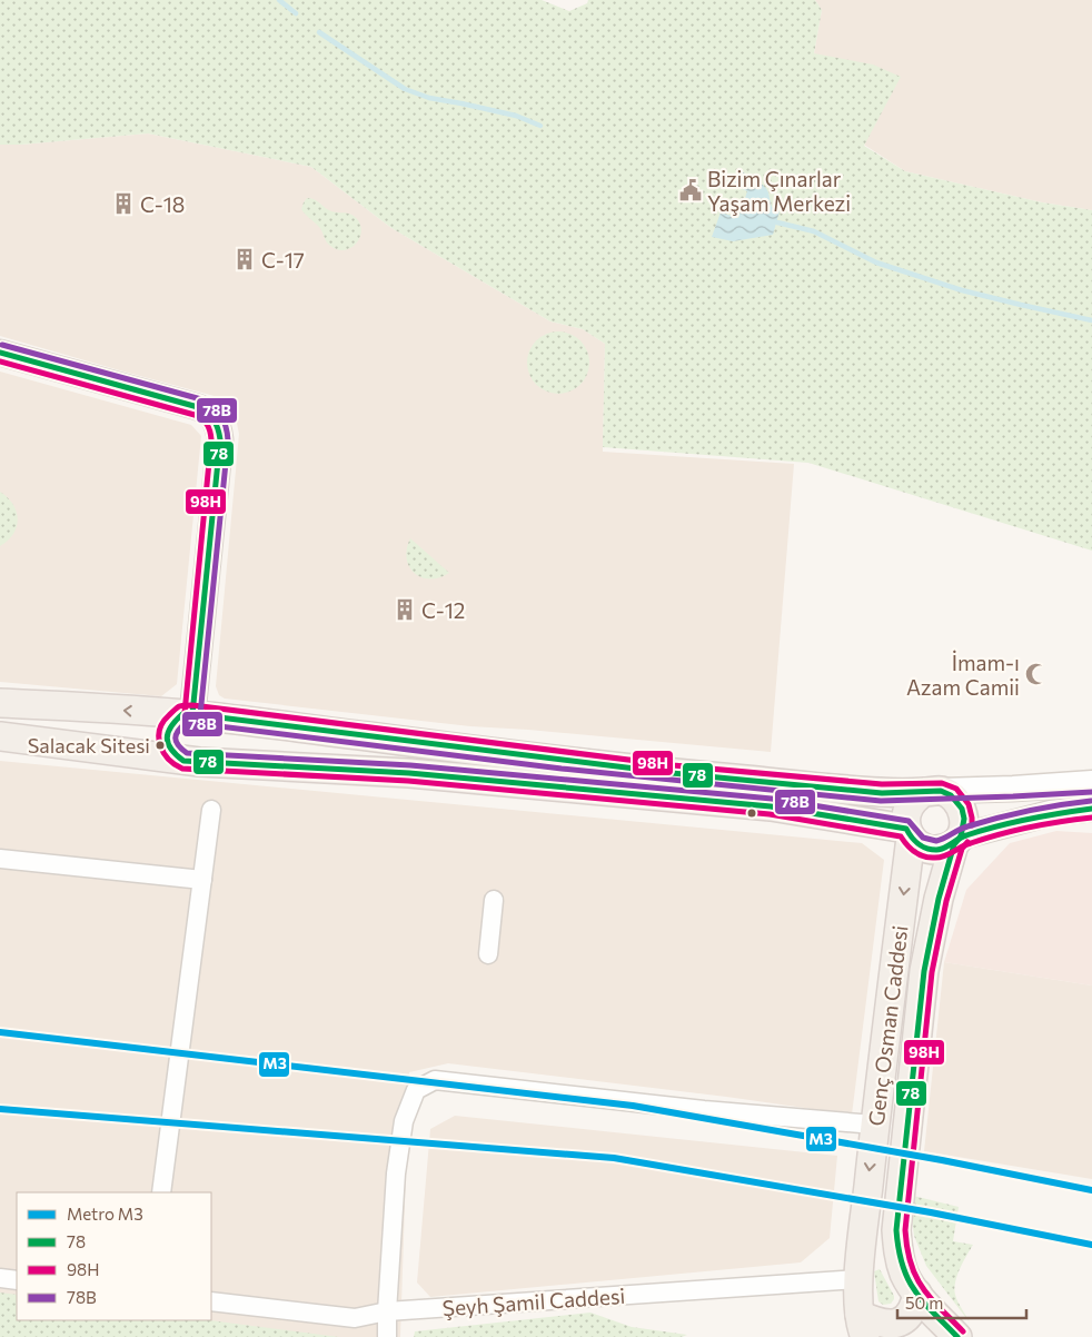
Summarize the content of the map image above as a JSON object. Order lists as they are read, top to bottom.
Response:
{
  "streets": {
    "main road": ["Genç Osman Caddesi"],
    "street": ["Şeyh Şamil Caddesi"]
  },
  "crossings": [
    ["Genç Osman Caddesi", "Şeyh Şamil Caddesi"]
  ],
  "places": {
    "public building": ["Bizim Çınarlar Yaşam Merkezi"],
    "building": ["C-18", "C-17", "C-12"],
    "mosque": ["İmam-ı Azam Camii"],
    "other": ["Salacak Sitesi"]
  },
  "lines": [
    "transit line 78B",
    "transit line 78",
    "transit line 98H",
    "metro line M3"
  ],
  "legend": [
    "Metro M3",
    "78",
    "98H",
    "78B"
  ],
  "scale_bar": "50 m"
}
